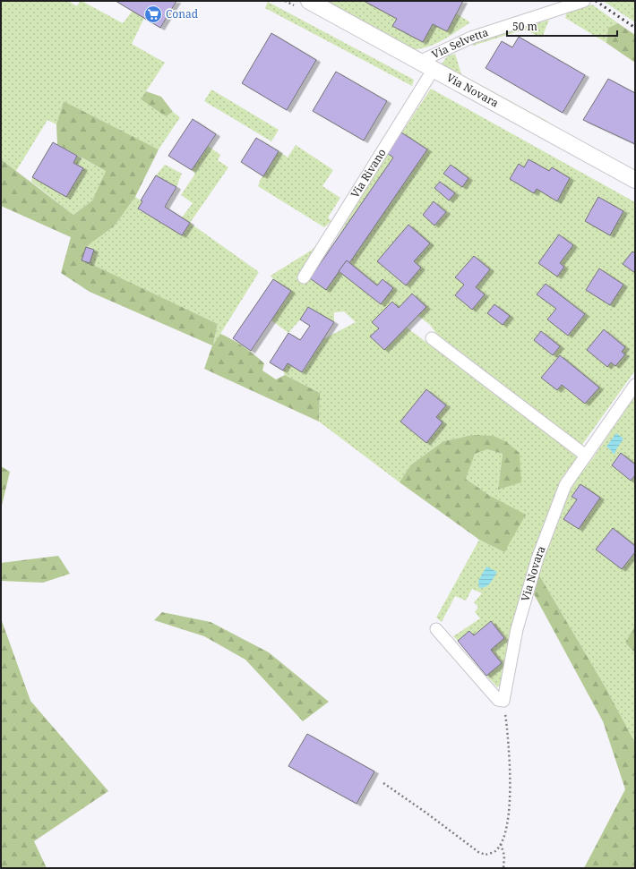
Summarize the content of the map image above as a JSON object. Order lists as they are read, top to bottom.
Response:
{
  "streets": {
    "main road": ["Via Novara"],
    "street": ["Via Selvetta", "Via Rivano"]
  },
  "crossings": [
    ["Via Selvetta", "Via Novara"],
    ["Via Novara", "Via Rivano"]
  ],
  "places": {
    "supermarket": ["Conad"]
  },
  "scale_bar": "50 m"
}
